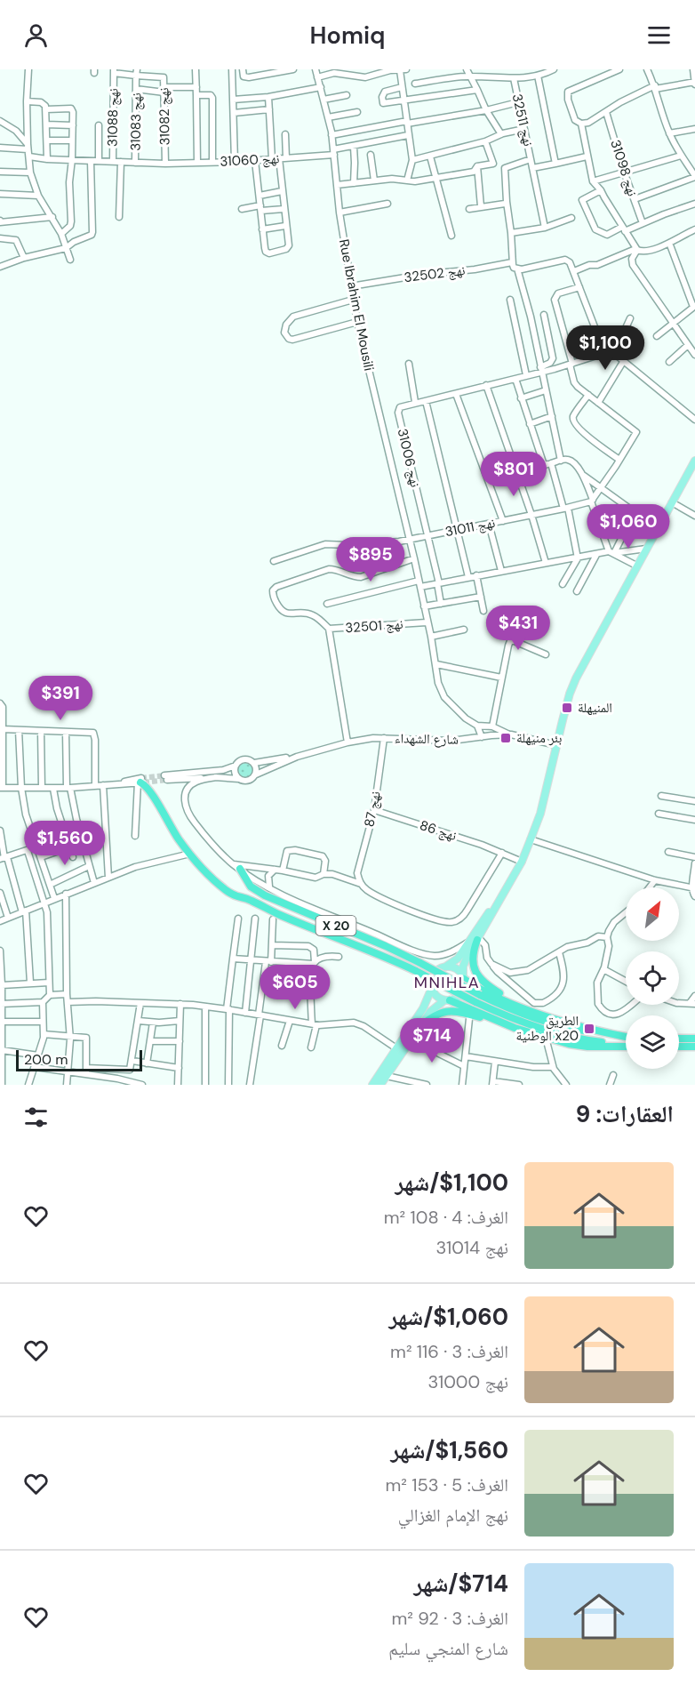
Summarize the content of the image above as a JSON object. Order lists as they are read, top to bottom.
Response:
{
  "streets": {
    "highway": ["X 20"],
    "street": [
      "نهج 31082",
      "نهج 31088",
      "نهج 32511",
      "نهج 31083",
      "نهج 31060",
      "نهج 31098",
      "نهج 32502",
      "Rue Ibrahim El Mousili",
      "نهج 31006",
      "نهج 31011",
      "نهج 32501",
      "شارع الشهداء",
      "نهج 87",
      "نهج 86"
    ]
  },
  "crossings": [
    ["نهج 31082", "نهج 31088"],
    ["نهج 31082", "نهج 31083"],
    ["نهج 31082", "نهج 31060"],
    ["نهج 31083", "نهج 31060"],
    ["نهج 31060", "Rue Ibrahim El Mousili"],
    ["نهج 32502", "Rue Ibrahim El Mousili"],
    ["Rue Ibrahim El Mousili", "نهج 31011"],
    ["Rue Ibrahim El Mousili", "نهج 32501"],
    ["نهج 31006", "نهج 31011"],
    ["شارع الشهداء", "نهج 87"],
    ["نهج 87", "نهج 86"]
  ],
  "districts": ["MNIHLA"],
  "places": {
    "transit": ["المنيهلة", "بئر منيهلة", "الطريق الوطنية x20"]
  },
  "scale_bar": "200 m",
  "north": "top right",
  "page": {
    "header": "Homiq",
    "price": [
      "$1,100",
      "$801",
      "$1,060",
      "$895",
      "$431",
      "$391",
      "$1,560",
      "$605",
      "$714"
    ],
    "scale": "200 m",
    "heading": "العقارات: 9",
    "list": [
      {
        "name": "$1,100/شهر",
        "note": "الغرف: 4 · 108 m² · نهج 31014"
      },
      {
        "name": "$1,060/شهر",
        "note": "الغرف: 3 · 116 m² · نهج 31000"
      },
      {
        "name": "$1,560/شهر",
        "note": "الغرف: 5 · 153 m² · نهج الإمام الغزالي"
      },
      {
        "name": "$714/شهر",
        "note": "الغرف: 3 · 92 m² · شارع المنجي سليم"
      }
    ]
  }
}
